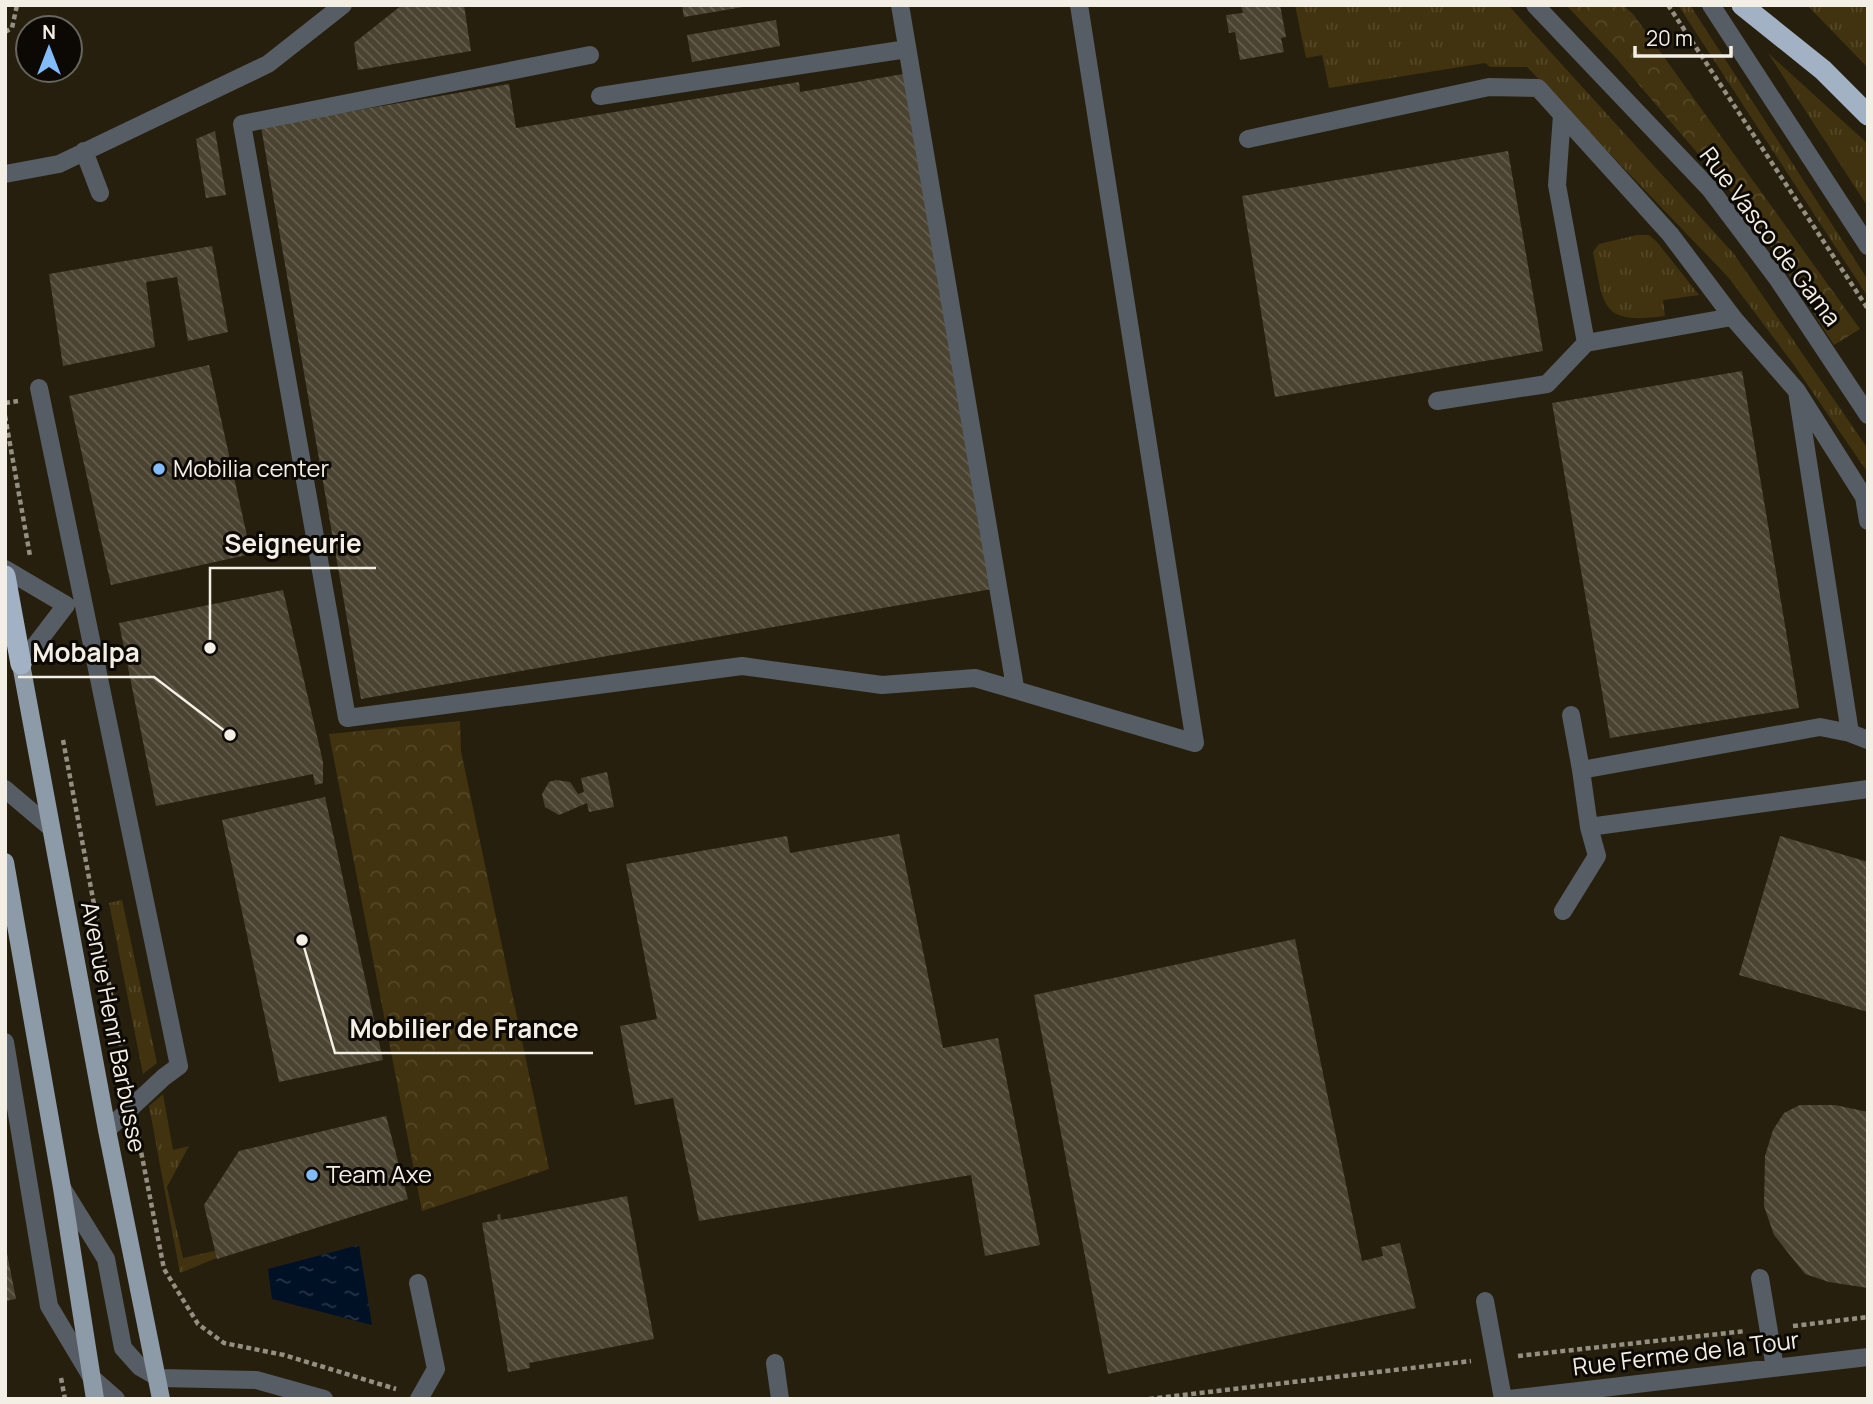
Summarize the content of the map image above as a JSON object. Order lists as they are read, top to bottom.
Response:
{
  "streets": {
    "main road": ["Avenue Henri Barbusse"],
    "street": ["Rue Vasco de Gama", "Rue Ferme de la Tour"]
  },
  "places": [
    "Mobilia center",
    "Seigneurie",
    "Mobalpa",
    "Mobilier de France",
    "Team Axe"
  ],
  "scale_bar": "20 m",
  "north": "top"
}
